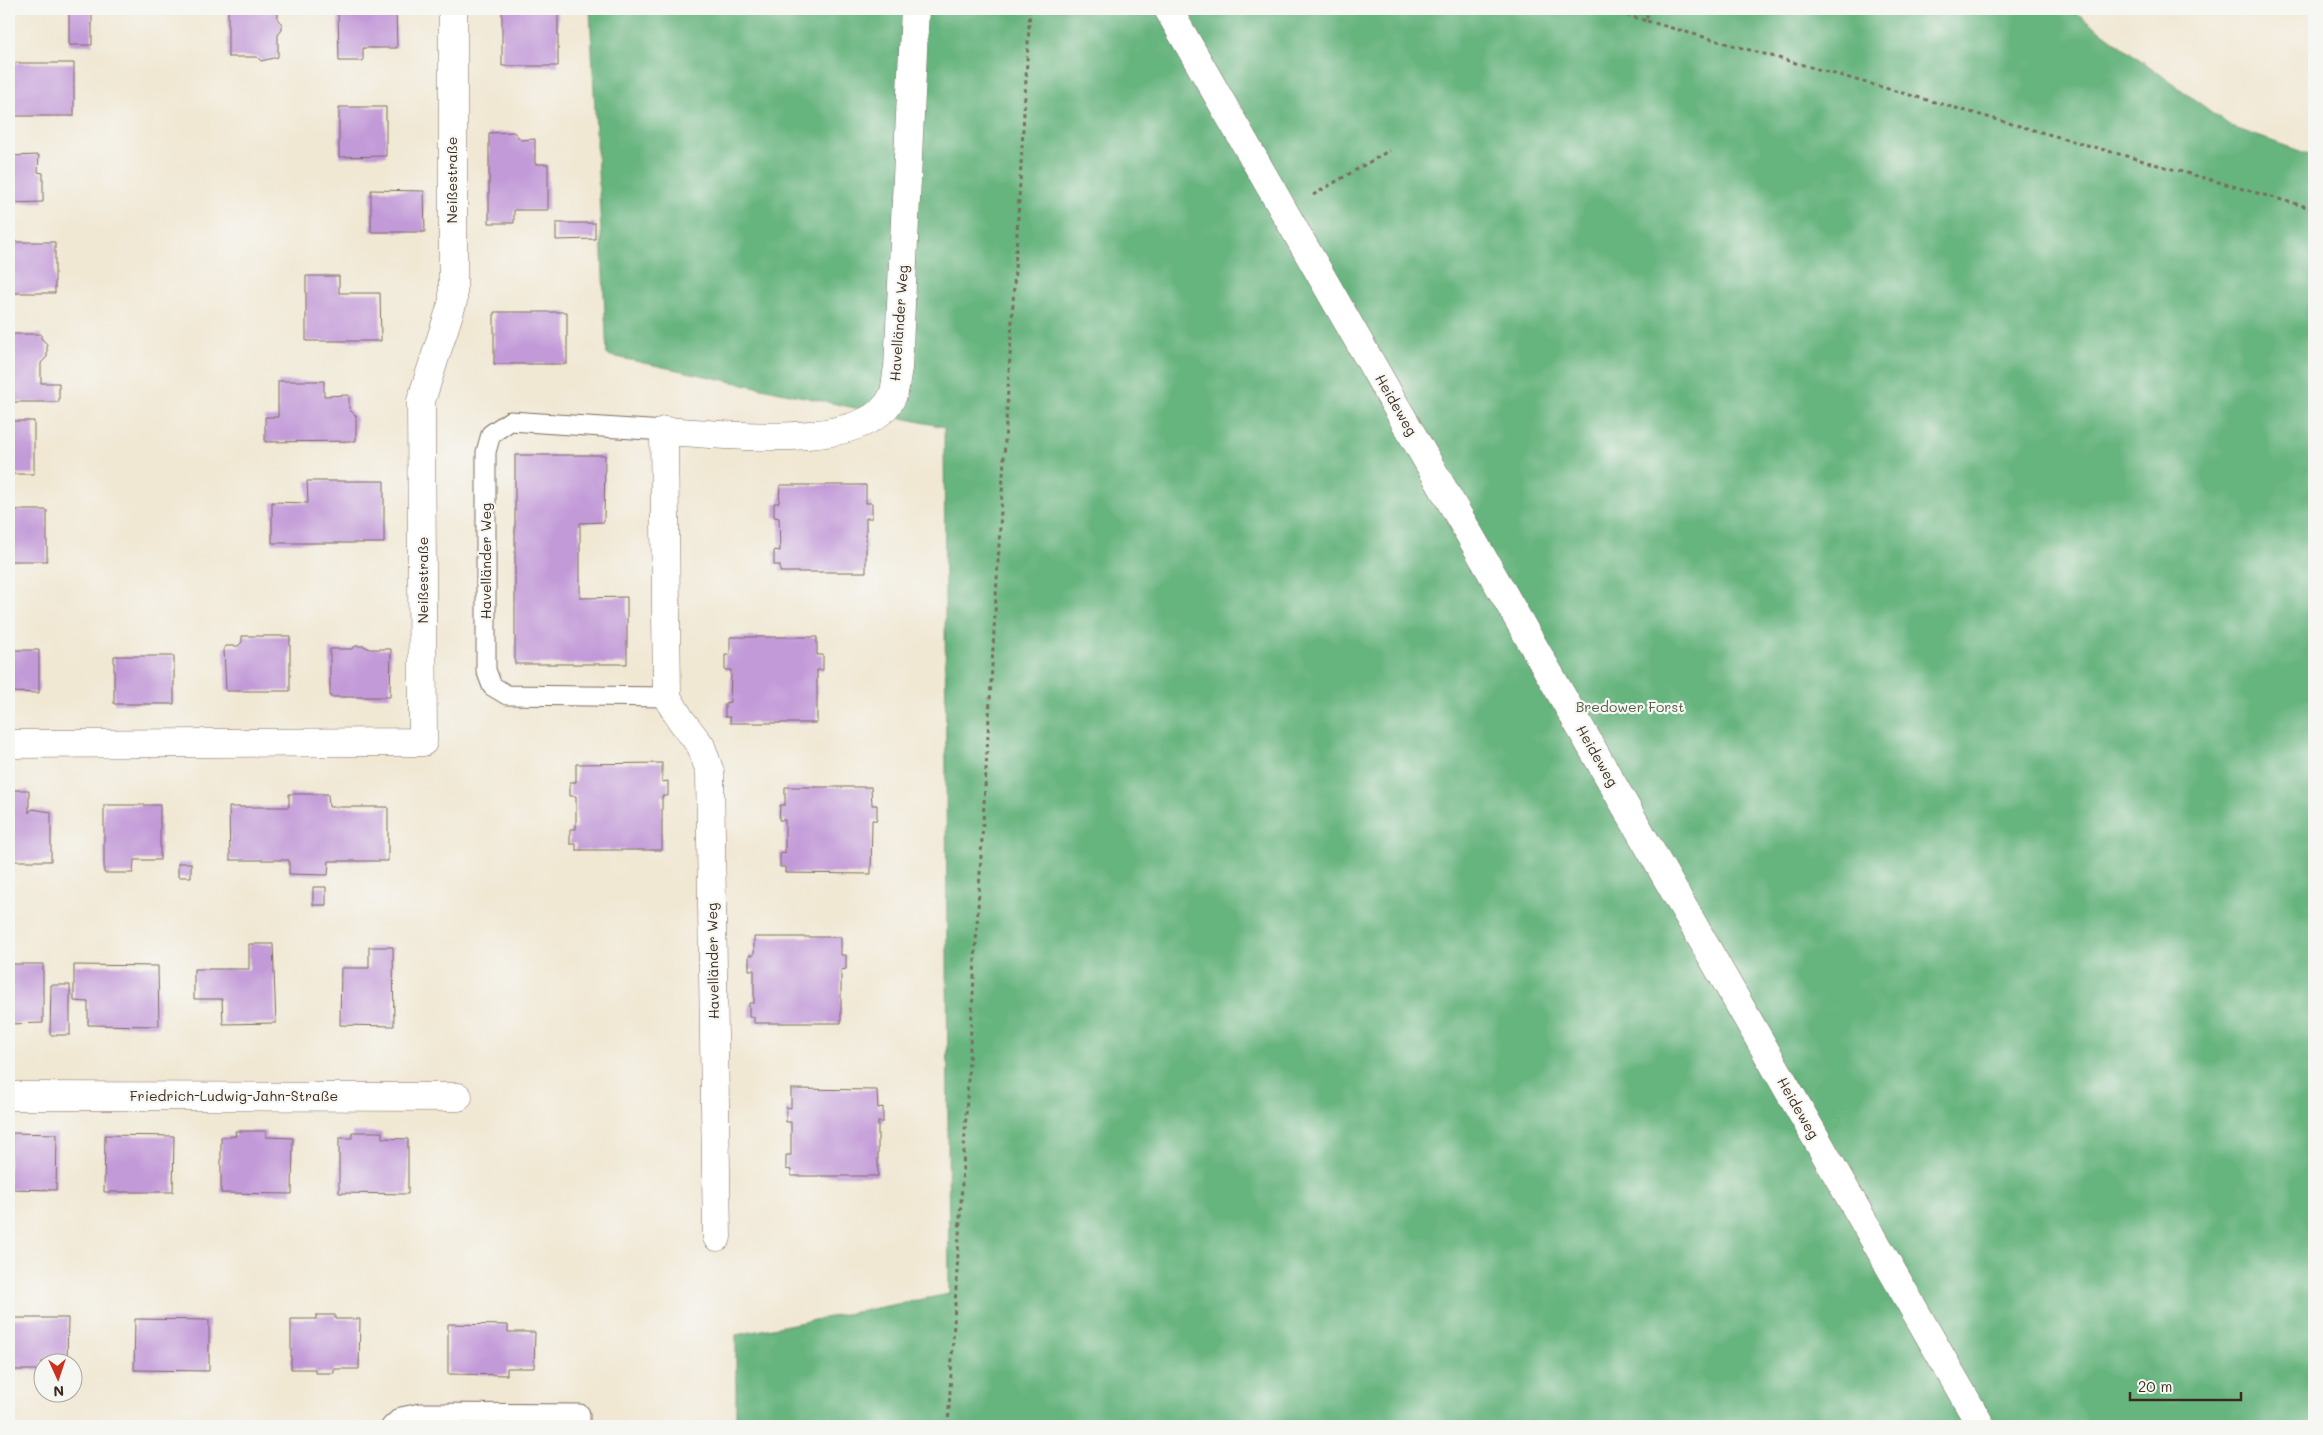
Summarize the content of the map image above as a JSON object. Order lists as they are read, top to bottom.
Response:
{
  "streets": {
    "street": [
      "Neißestraße",
      "Havelländer Weg",
      "Heideweg",
      "Friedrich-Ludwig-Jahn-Straße"
    ]
  },
  "parks": ["Bredower Forst"],
  "scale_bar": "20 m",
  "north": "bottom"
}
